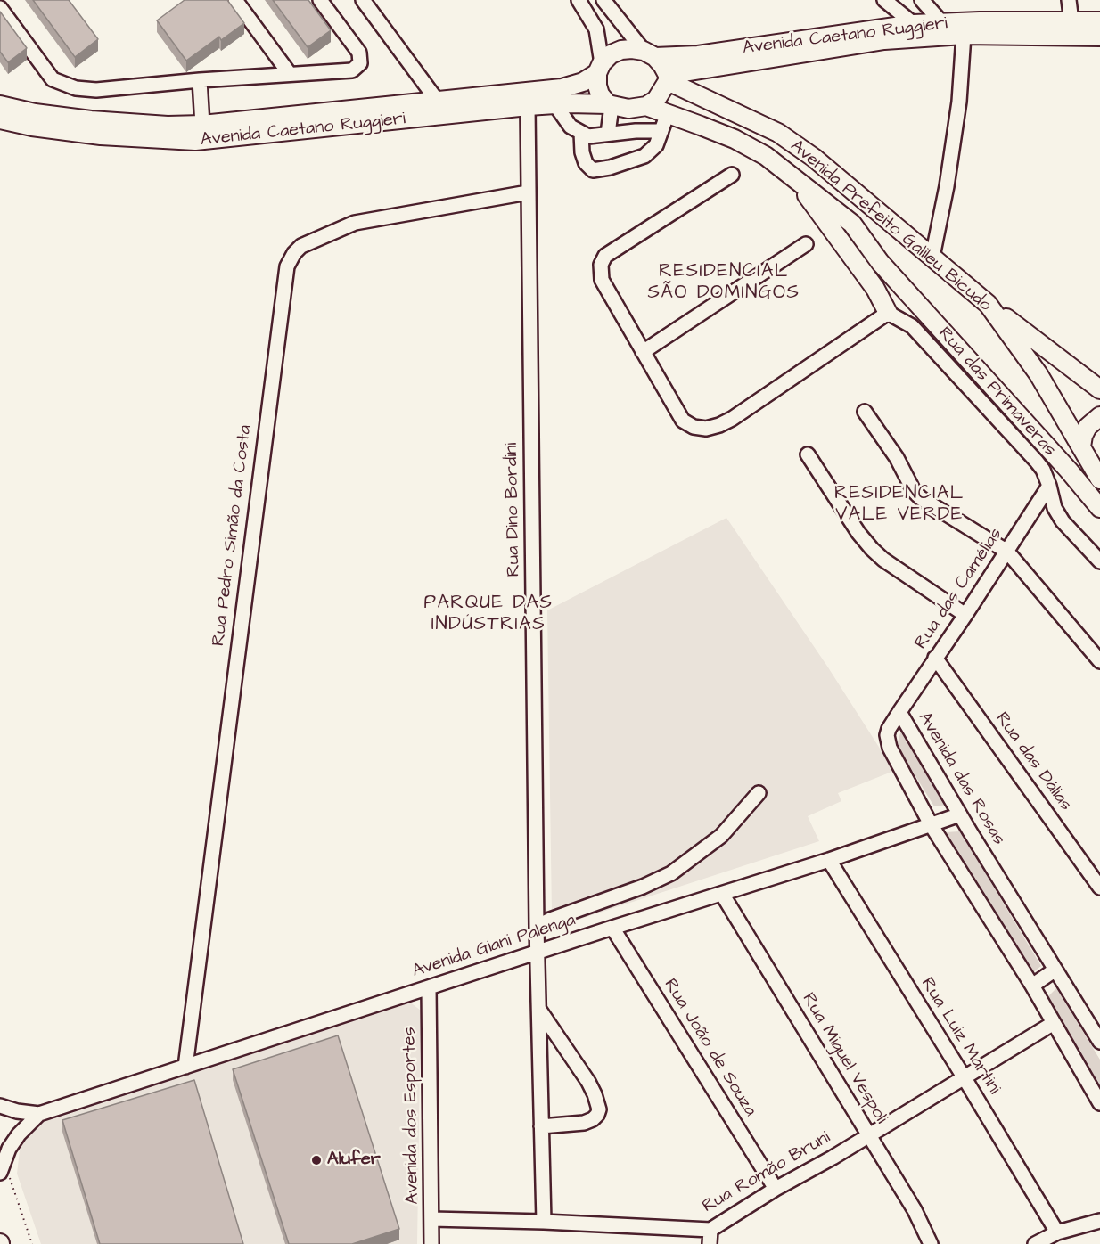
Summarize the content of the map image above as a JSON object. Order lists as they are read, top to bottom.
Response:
{
  "streets": {
    "main road": ["Avenida Caetano Ruggieri", "Avenida Prefeito Galileu Bicudo"],
    "street": [
      "Rua das Primaveras",
      "Rua Dino Bordini",
      "Rua Pedro Simão da Costa",
      "Rua das Camélias",
      "Rua das Dálias",
      "Avenida das Rosas",
      "Avenida Giani Palenga",
      "Rua Luiz Martini",
      "Rua João de Souza",
      "Rua Miguel Vespoli",
      "Avenida dos Esportes",
      "Rua Romão Bruni"
    ]
  },
  "crossings": [
    ["Avenida Caetano Ruggieri", "Avenida Prefeito Galileu Bicudo"],
    ["Avenida Caetano Ruggieri", "Rua Dino Bordini"],
    ["Rua das Primaveras", "Rua das Camélias"],
    ["Rua Dino Bordini", "Rua Pedro Simão da Costa"],
    ["Rua Dino Bordini", "Avenida Giani Palenga"],
    ["Rua Dino Bordini", "Rua Romão Bruni"],
    ["Rua Pedro Simão da Costa", "Avenida Giani Palenga"],
    ["Rua das Camélias", "Rua das Dálias"],
    ["Rua das Camélias", "Avenida das Rosas"],
    ["Avenida das Rosas", "Avenida Giani Palenga"],
    ["Avenida das Rosas", "Rua Romão Bruni"],
    ["Avenida Giani Palenga", "Rua Luiz Martini"],
    ["Avenida Giani Palenga", "Rua João de Souza"],
    ["Avenida Giani Palenga", "Rua Miguel Vespoli"],
    ["Avenida Giani Palenga", "Avenida dos Esportes"],
    ["Rua Luiz Martini", "Rua Romão Bruni"],
    ["Rua João de Souza", "Rua Romão Bruni"],
    ["Rua Miguel Vespoli", "Rua Romão Bruni"],
    ["Avenida dos Esportes", "Rua Romão Bruni"]
  ],
  "districts": ["RESIDENCIAL SÃO DOMINGOS", "RESIDENCIAL VALE VERDE", "PARQUE DAS INDÚSTRIAS"],
  "places": ["Alufer"]
}
